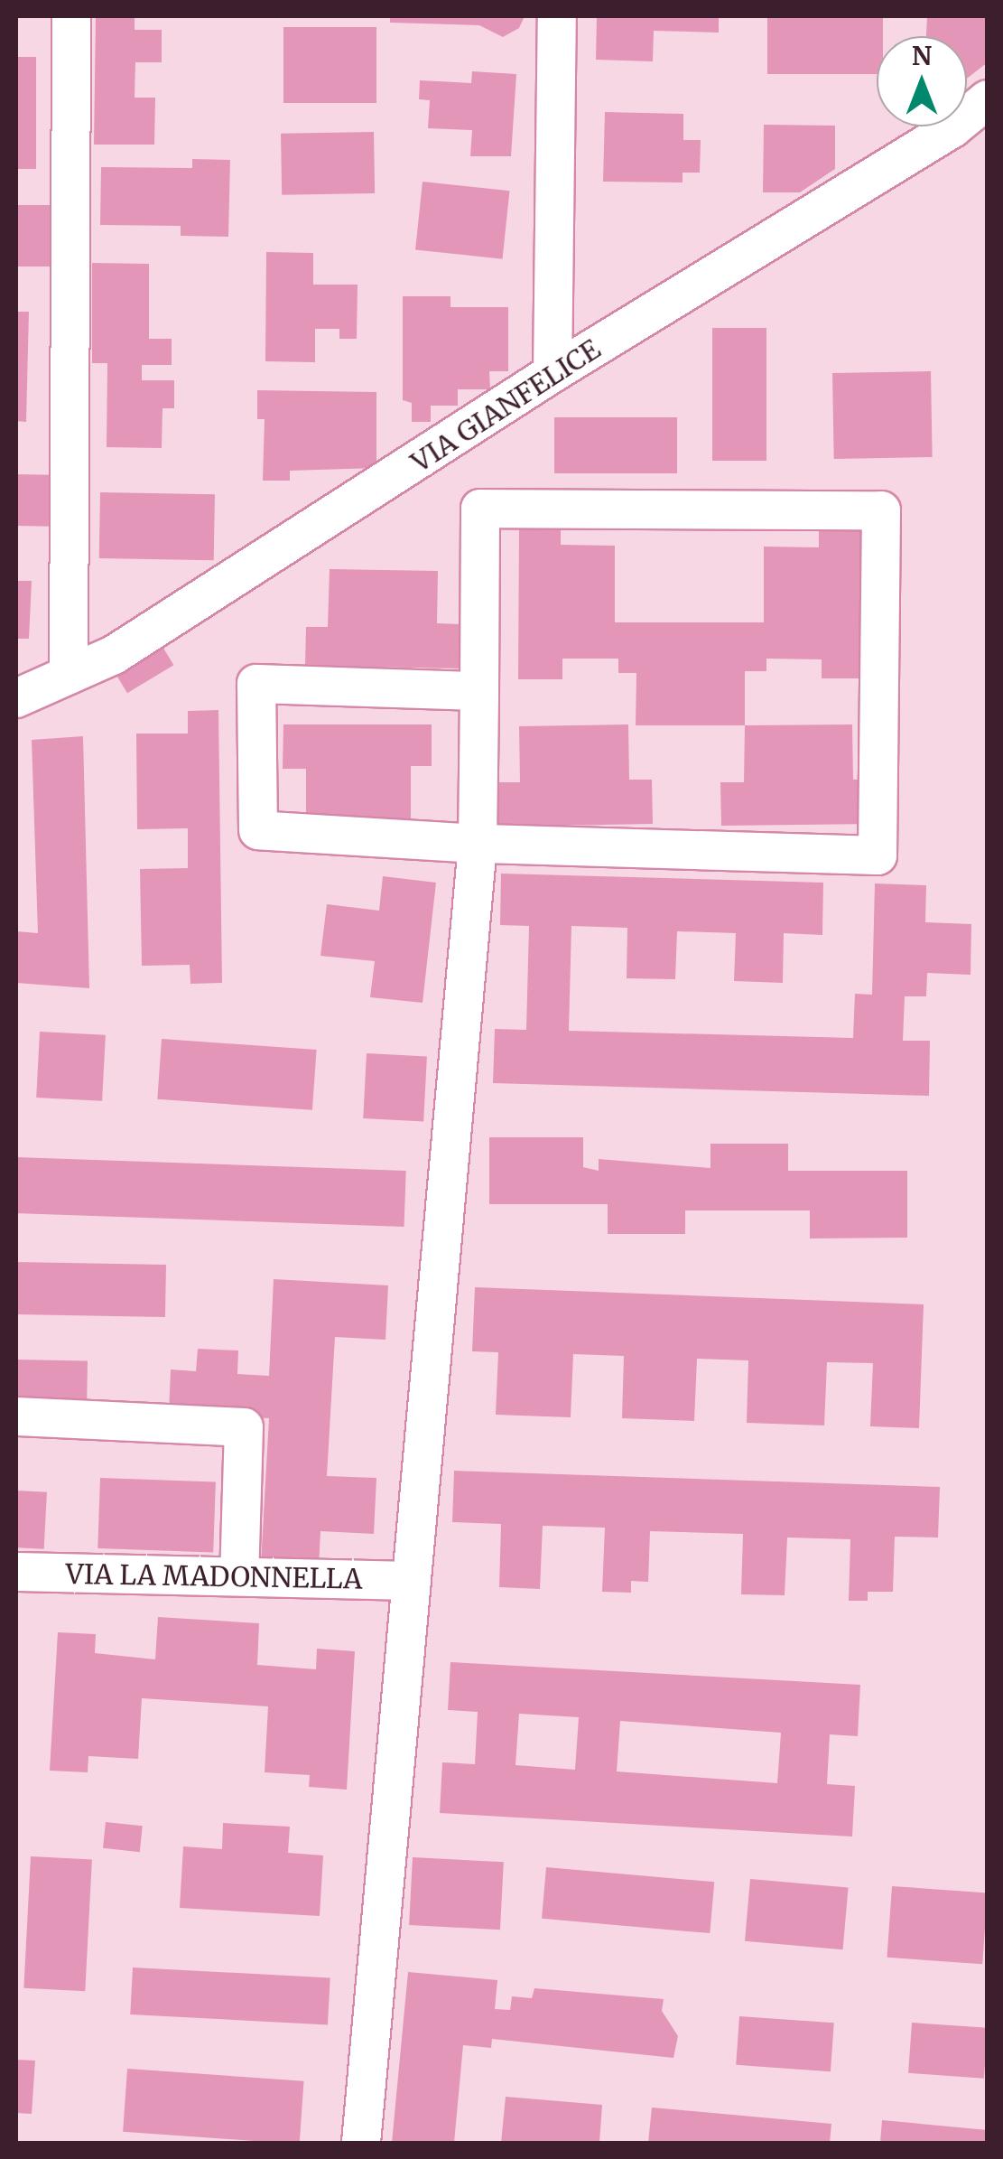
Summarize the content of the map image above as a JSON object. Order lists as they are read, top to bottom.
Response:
{
  "streets": {
    "street": ["VIA GIANFELICE", "VIA LA MADONNELLA"]
  },
  "north": "top"
}
